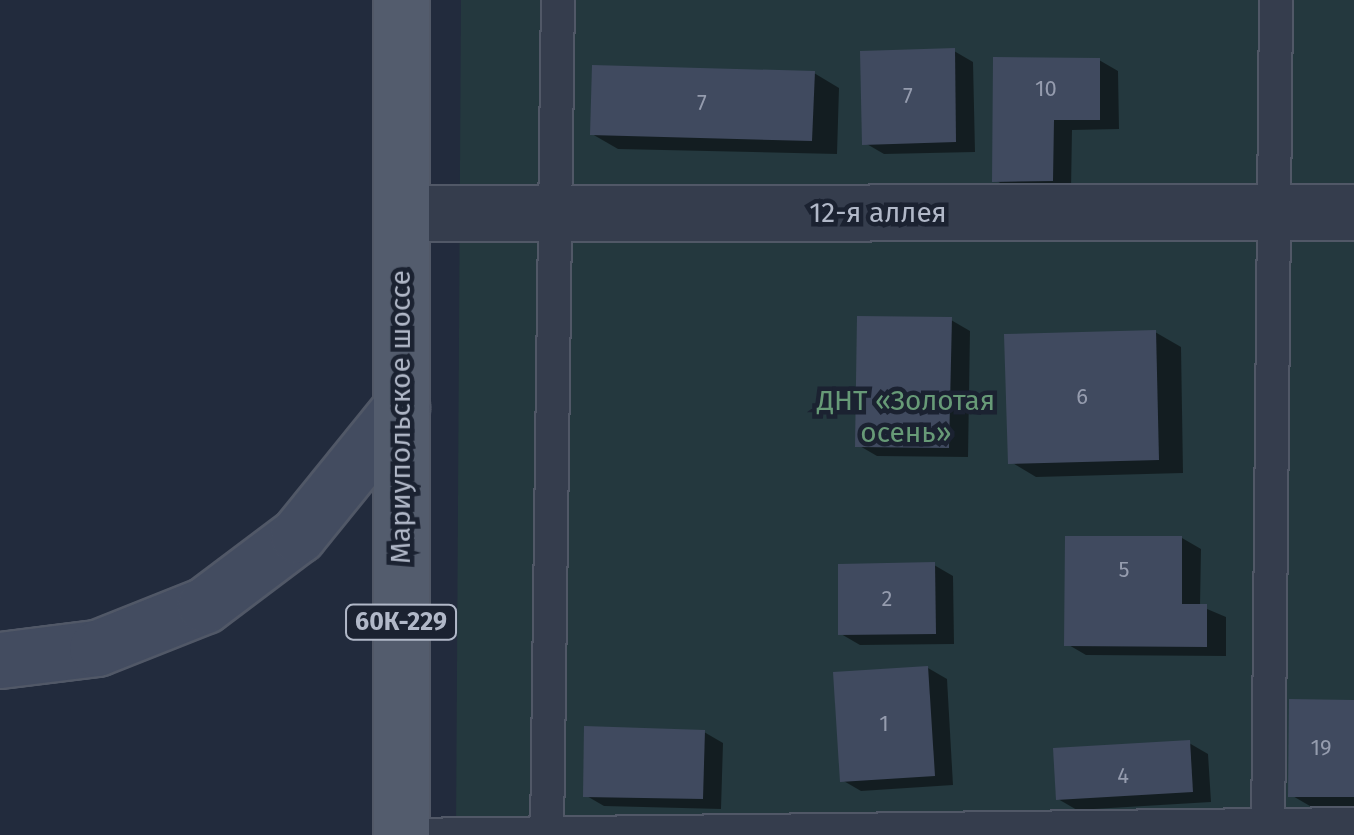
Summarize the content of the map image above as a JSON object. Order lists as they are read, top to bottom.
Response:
{
  "streets": {
    "main road": ["Мариупольское шоссе", "60К-229"],
    "street": ["12-я аллея"]
  },
  "crossings": [
    ["12-я аллея", "Мариупольское шоссе"]
  ],
  "parks": ["ДНТ «Золотая осень»"],
  "house_numbers": [
    "10",
    "7",
    "7",
    "6",
    "5",
    "2",
    "1",
    "19",
    "4"
  ]
}
